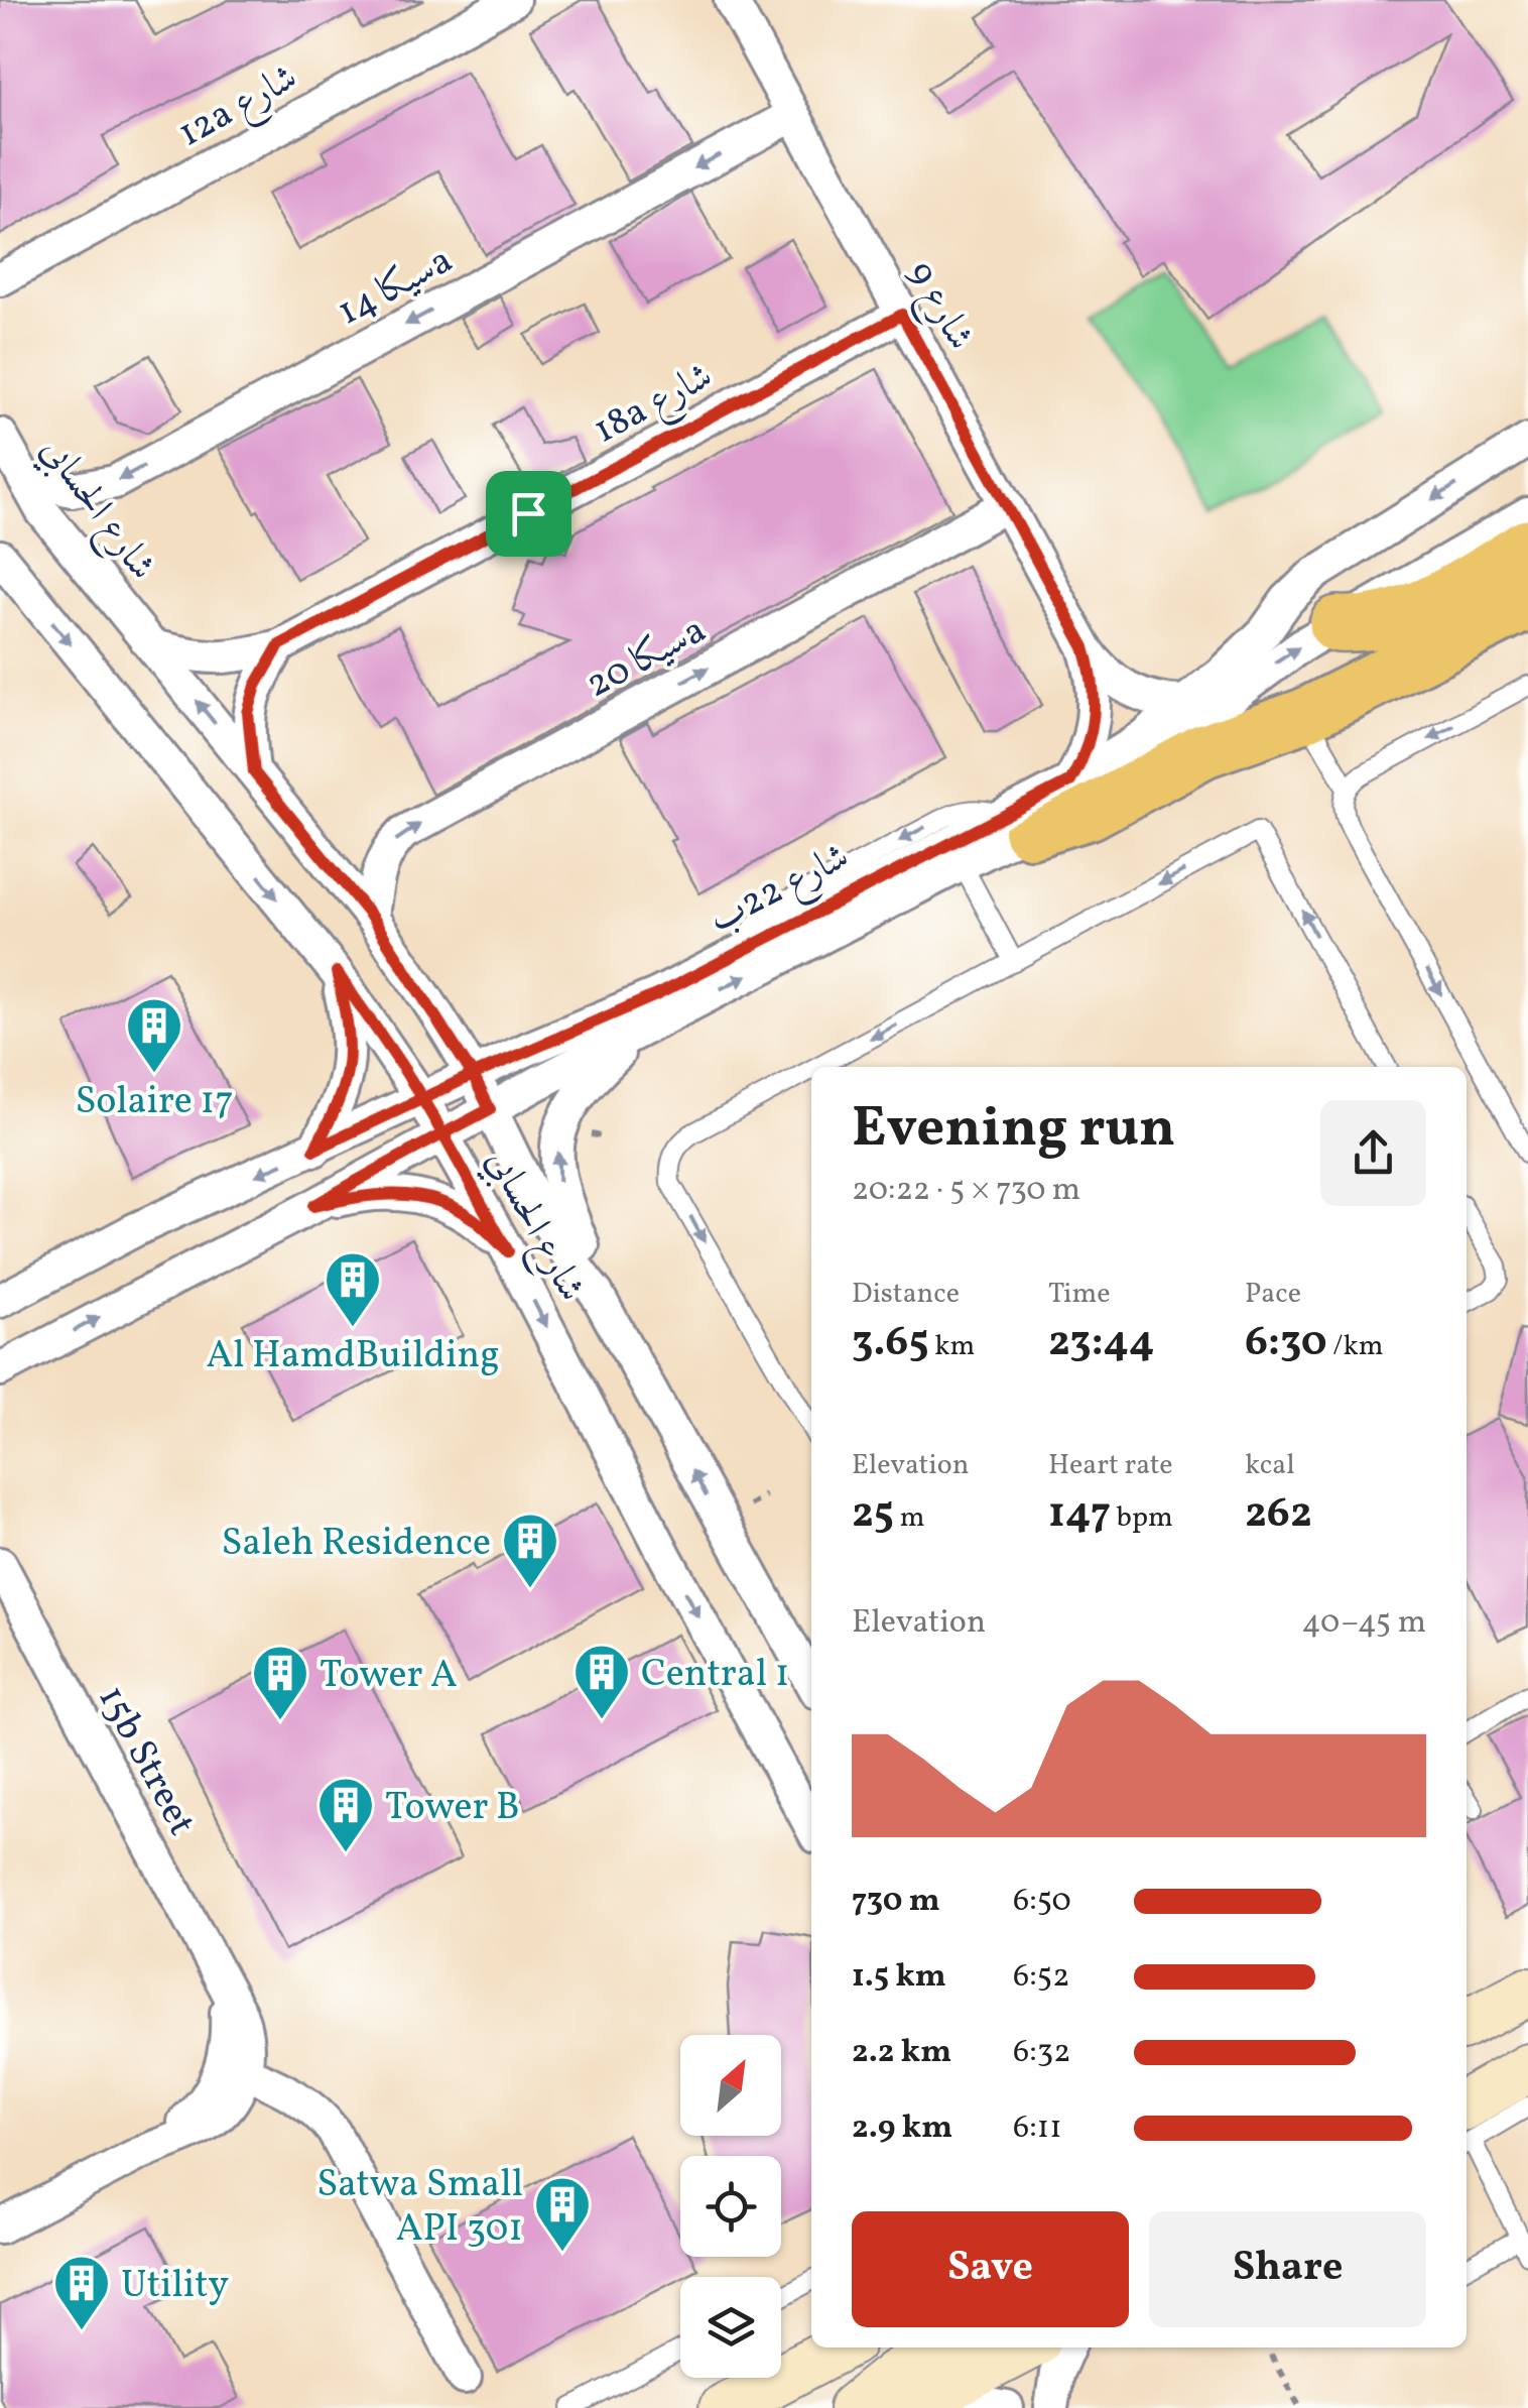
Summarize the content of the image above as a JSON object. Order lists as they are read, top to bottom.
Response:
{
  "streets": {
    "street": [
      "12a شارع",
      "سيكا 14a",
      "شارع 9",
      "18a شارع",
      "شارع الحسابي",
      "سيكا 20a",
      "شارع 22ب",
      "15b Street"
    ]
  },
  "crossings": [
    ["سيكا 14a", "شارع 9"],
    ["سيكا 14a", "شارع الحسابي"],
    ["شارع 9", "18a شارع"],
    ["شارع 9", "سيكا 20a"],
    ["شارع 9", "شارع 22ب"],
    ["18a شارع", "شارع الحسابي"],
    ["شارع الحسابي", "سيكا 20a"],
    ["شارع الحسابي", "شارع 22ب"]
  ],
  "one_way": ["سيكا 14a", "سيكا 20a"],
  "places": {
    "building": [
      "Solaire 17",
      "Al HamdBuilding",
      "Saleh Residence",
      "Central 1",
      "Tower A",
      "Tower B",
      "Satwa Small API 301",
      "Utility"
    ]
  },
  "north": "top right",
  "page": {
    "heading": ["Evening run", "20:22 · 5 × 730 m"],
    "stats": [
      ["Distance", "3.65 km"],
      ["Time", "23:44"],
      ["Pace", "6:30 /km"],
      ["Elevation", "25 m"],
      ["Heart rate", "147 bpm"],
      ["kcal", "262"]
    ],
    "chart": ["Elevation", "40–45 m"],
    "list": [
      {
        "name": "730 m",
        "note": "6:50"
      },
      {
        "name": "1.5 km",
        "note": "6:52"
      },
      {
        "name": "2.2 km",
        "note": "6:32"
      },
      {
        "name": "2.9 km",
        "note": "6:11"
      }
    ],
    "buttons": ["Save", "Share"]
  }
}
